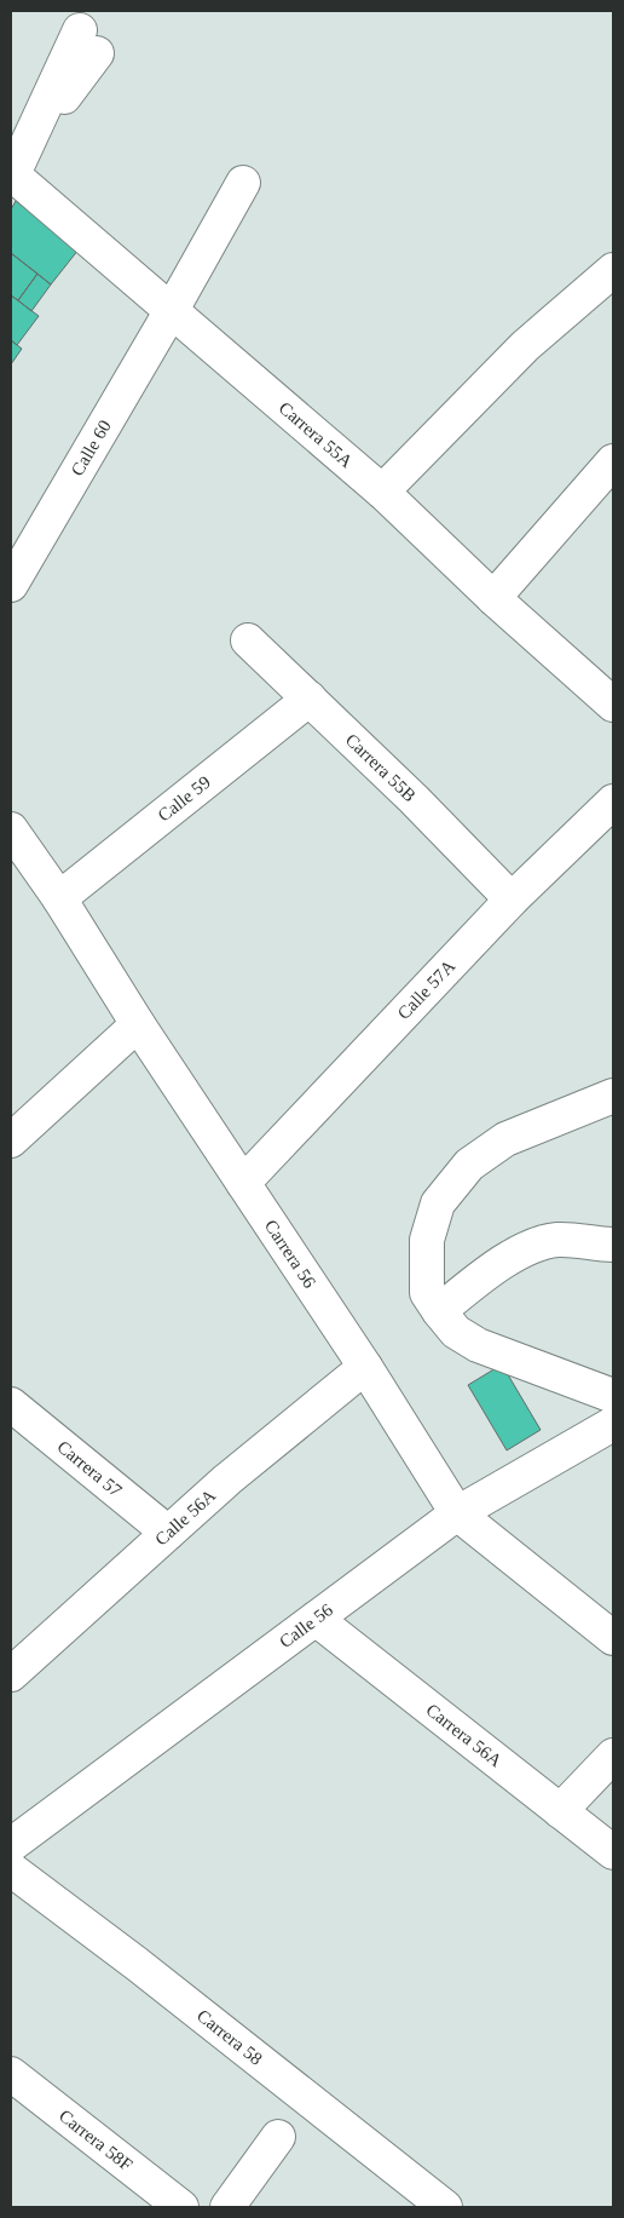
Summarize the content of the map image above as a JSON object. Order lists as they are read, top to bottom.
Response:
{
  "streets": {
    "street": [
      "Carrera 55A",
      "Calle 60",
      "Carrera 55B",
      "Calle 59",
      "Calle 57A",
      "Carrera 56",
      "Carrera 57",
      "Calle 56A",
      "Calle 56",
      "Carrera 56A",
      "Carrera 58",
      "Carrera 58F"
    ]
  },
  "crossings": [
    ["Carrera 55A", "Calle 60"],
    ["Carrera 55B", "Calle 59"],
    ["Carrera 55B", "Calle 57A"],
    ["Calle 59", "Carrera 56"],
    ["Calle 57A", "Carrera 56"],
    ["Carrera 56", "Calle 56A"],
    ["Carrera 56", "Calle 56"],
    ["Carrera 57", "Calle 56A"],
    ["Calle 56", "Carrera 56A"]
  ]
}
